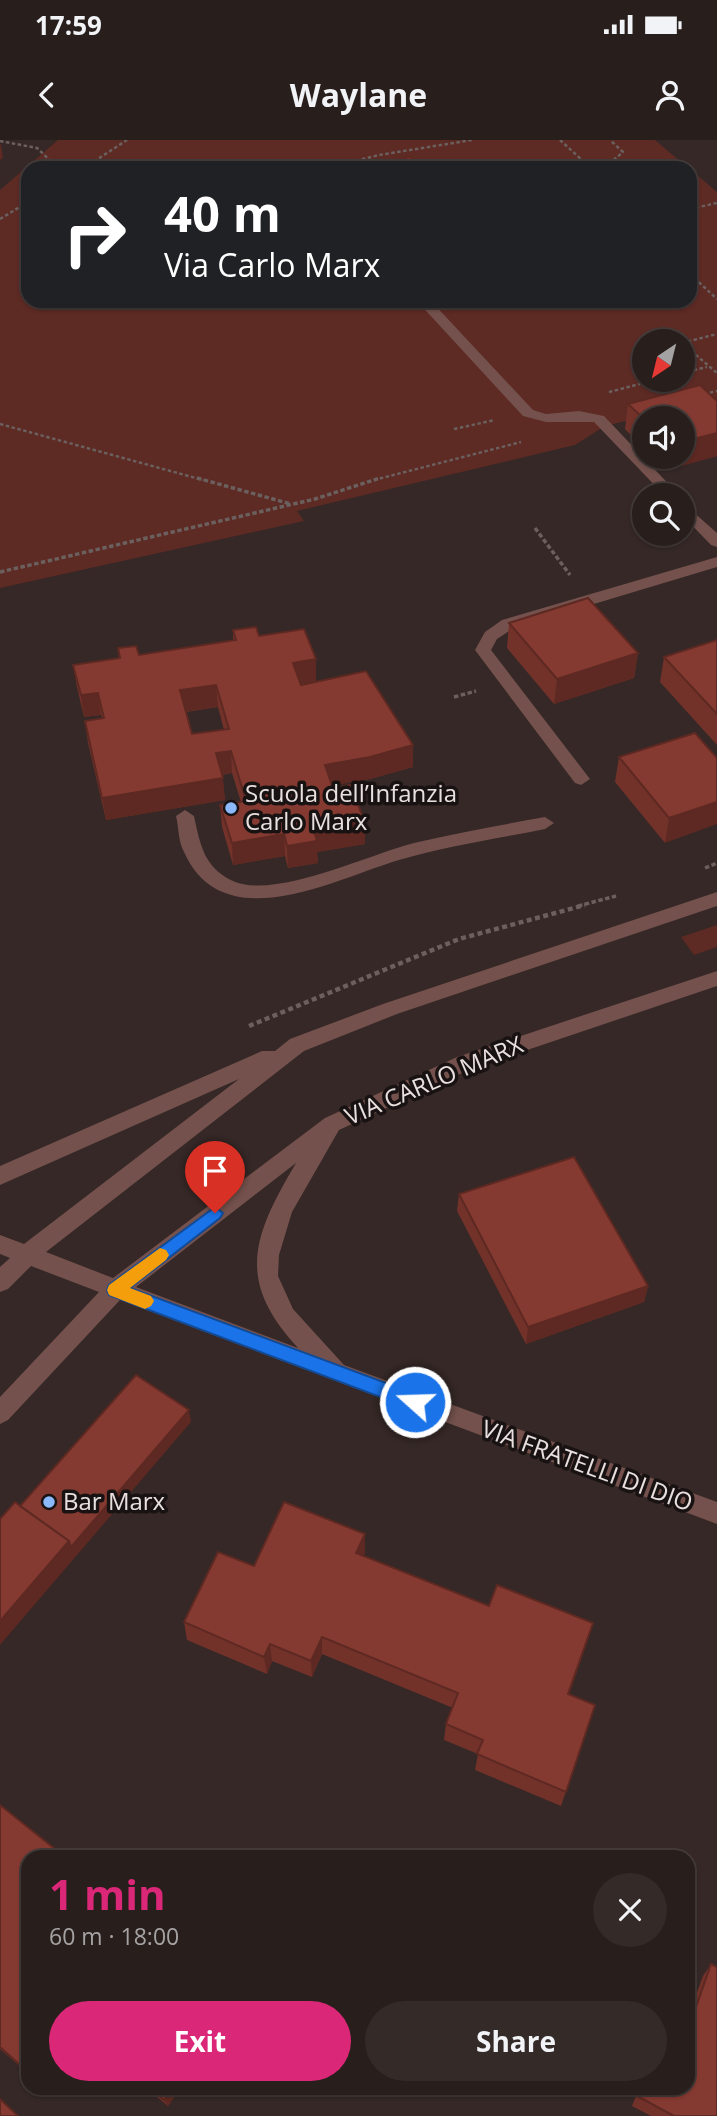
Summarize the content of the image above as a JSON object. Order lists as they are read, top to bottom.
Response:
{
  "streets": {
    "street": ["VIA CARLO MARX", "VIA FRATELLI DI DIO"]
  },
  "crossings": [
    ["VIA CARLO MARX", "VIA FRATELLI DI DIO"]
  ],
  "places": ["Scuola dell’Infanzia Carlo Marx", "Bar Marx"],
  "north": "bottom left",
  "page": {
    "status": "17:59",
    "header": "Waylane",
    "turn": ["40 m", "Via Carlo Marx"],
    "heading": ["1 min", "60 m · 18:00"],
    "buttons": ["Exit", "Share"]
  }
}
